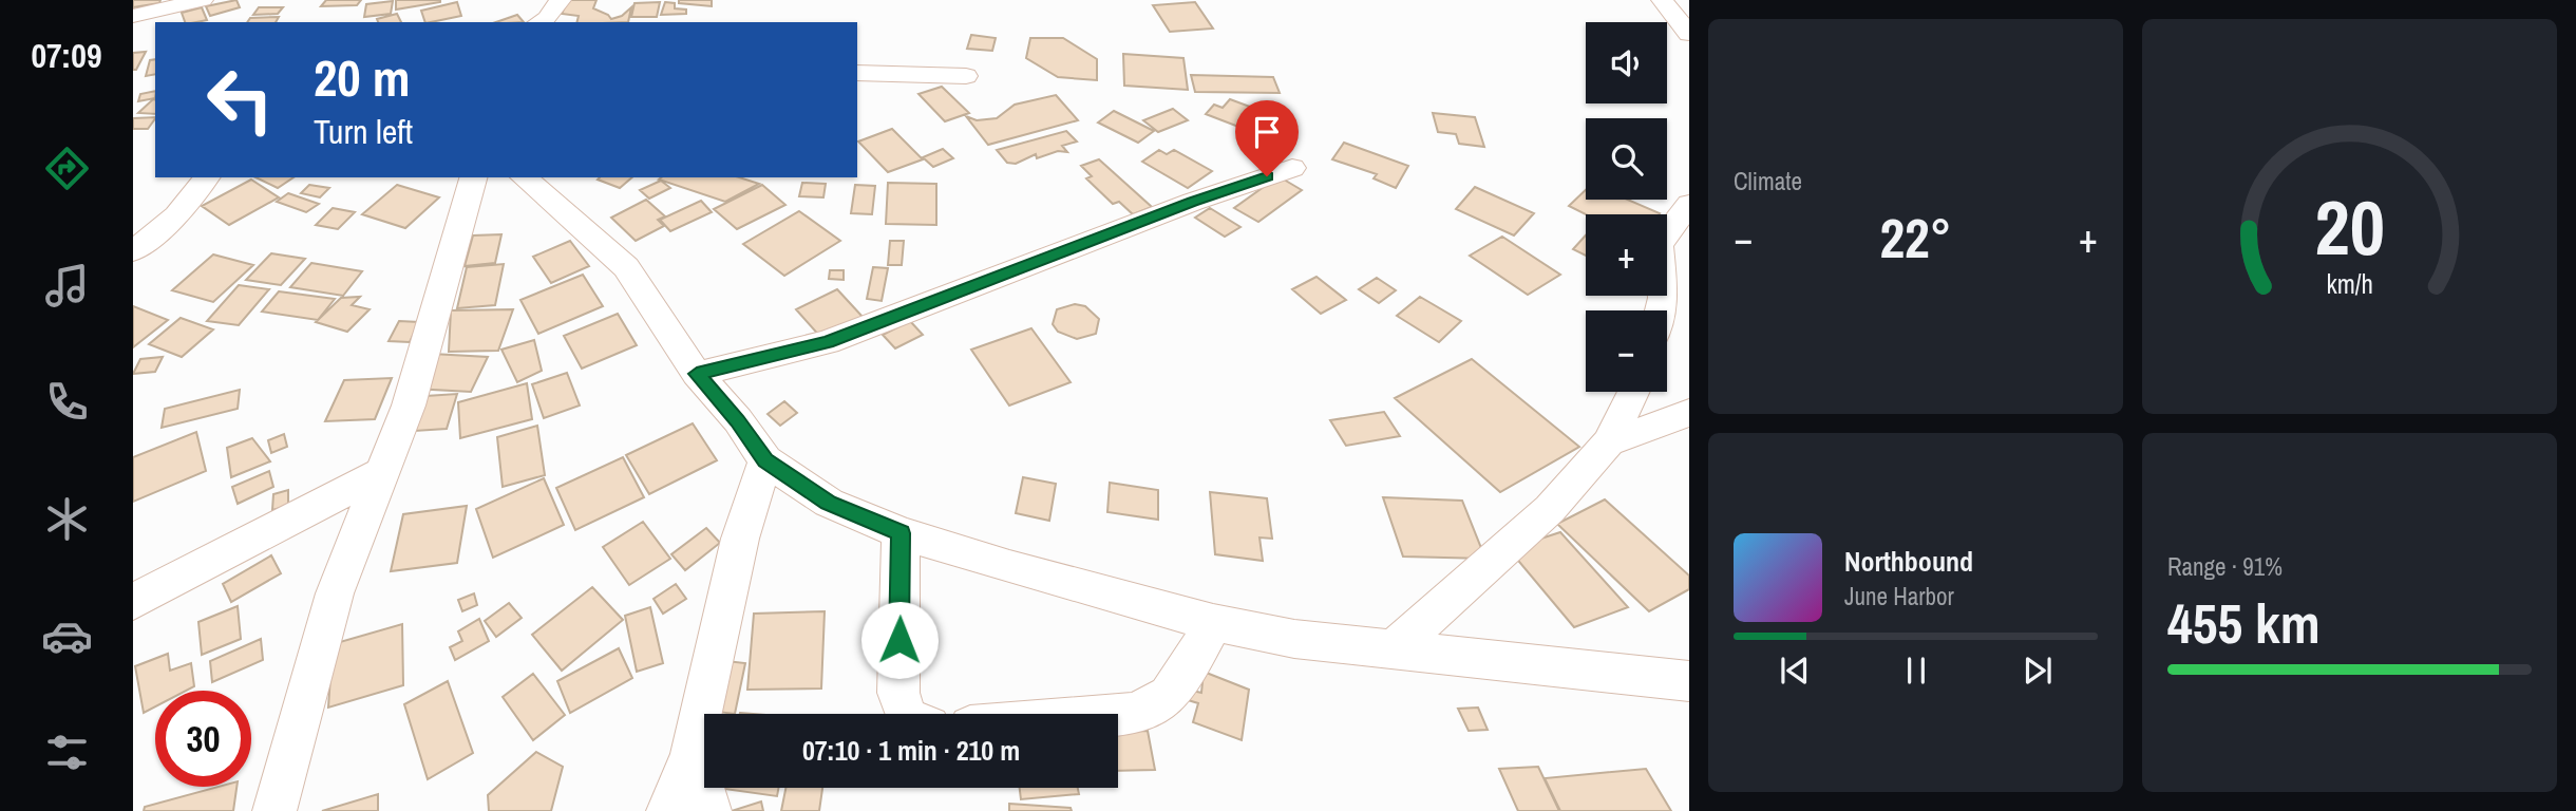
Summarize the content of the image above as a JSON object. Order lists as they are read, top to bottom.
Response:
{
  "page": {
    "tabs": "07:09",
    "tile": [
      "Climate",
      ["Range · 91%", "455 km"]
    ],
    "map_buttons": ["+", "−"],
    "turn": ["20 m", "Turn left"],
    "heat": ["−", "22°", "+"],
    "song": ["Northbound", "June Harbor"],
    "limit": "30",
    "trip": "07:10 · 1 min · 210 m",
    "gauge": ["20", "km/h"]
  }
}
